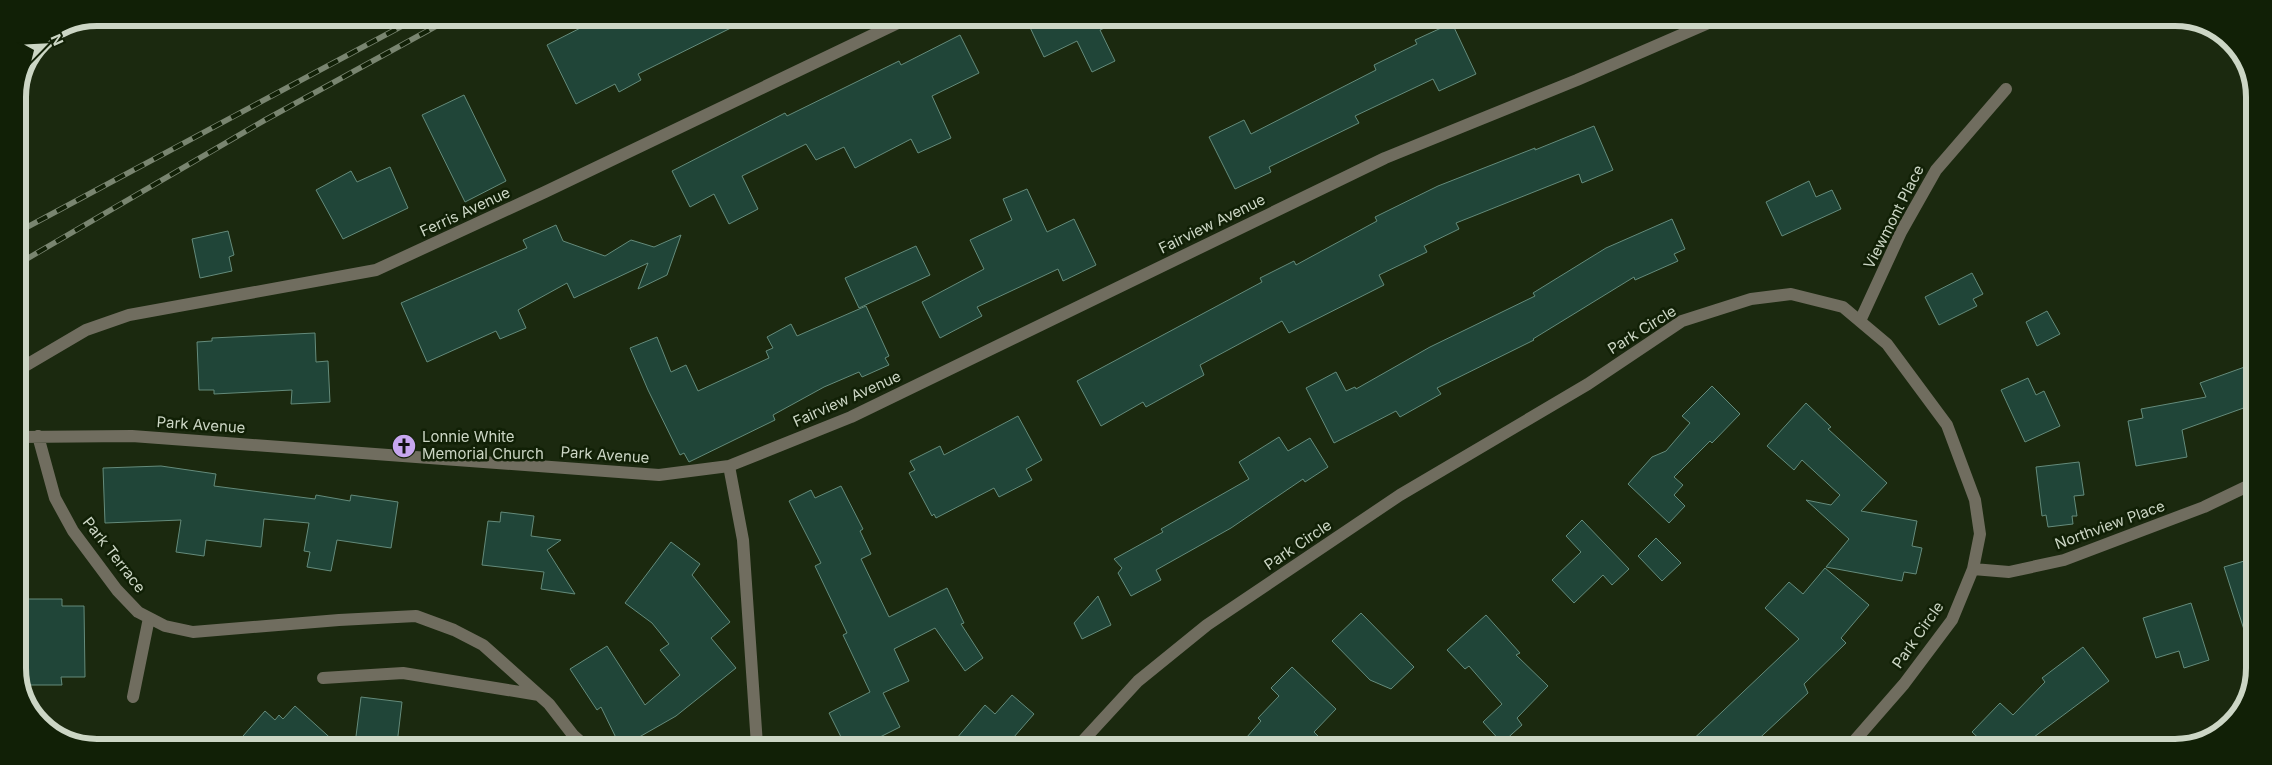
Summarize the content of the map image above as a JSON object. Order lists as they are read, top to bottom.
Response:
{
  "streets": {
    "street": [
      "Ferris Avenue",
      "Viewmont Place",
      "Fairview Avenue",
      "Park Circle",
      "Park Avenue",
      "Northview Place",
      "Park Terrace"
    ]
  },
  "crossings": [
    ["Viewmont Place", "Park Circle"],
    ["Fairview Avenue", "Park Avenue"],
    ["Park Circle", "Northview Place"],
    ["Park Avenue", "Park Terrace"]
  ],
  "places": {
    "church": ["Lonnie White Memorial Church"]
  },
  "north": "top right"
}
